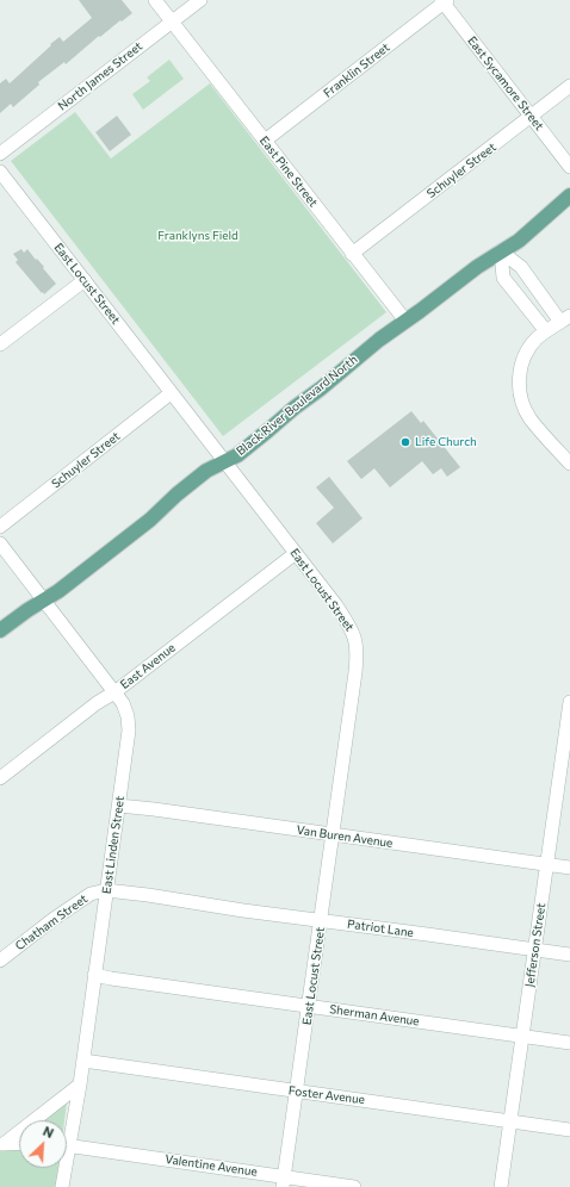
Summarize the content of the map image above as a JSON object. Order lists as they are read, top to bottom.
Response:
{
  "streets": {
    "main road": ["Black River Boulevard North"],
    "street": [
      "Franklin Street",
      "North James Street",
      "East Sycamore Street",
      "Schuyler Street",
      "East Pine Street",
      "East Locust Street",
      "East Avenue",
      "Van Buren Avenue",
      "East Linden Street",
      "Chatham Street",
      "Patriot Lane",
      "Jefferson Street",
      "Sherman Avenue",
      "Foster Avenue",
      "Valentine Avenue"
    ]
  },
  "crossings": [
    ["Franklin Street", "East Sycamore Street"],
    ["Franklin Street", "East Pine Street"],
    ["North James Street", "East Pine Street"],
    ["East Sycamore Street", "Schuyler Street"],
    ["Schuyler Street", "East Pine Street"],
    ["Schuyler Street", "East Locust Street"],
    ["East Pine Street", "Black River Boulevard North"],
    ["East Locust Street", "Black River Boulevard North"],
    ["East Locust Street", "East Avenue"],
    ["East Locust Street", "Van Buren Avenue"],
    ["East Locust Street", "Patriot Lane"],
    ["East Locust Street", "Sherman Avenue"],
    ["East Locust Street", "Foster Avenue"],
    ["East Locust Street", "Valentine Avenue"],
    ["Black River Boulevard North", "East Linden Street"],
    ["East Avenue", "East Linden Street"],
    ["Van Buren Avenue", "East Linden Street"],
    ["Van Buren Avenue", "Jefferson Street"],
    ["East Linden Street", "Chatham Street"],
    ["East Linden Street", "Patriot Lane"],
    ["East Linden Street", "Sherman Avenue"],
    ["East Linden Street", "Foster Avenue"],
    ["Chatham Street", "Patriot Lane"],
    ["Patriot Lane", "Jefferson Street"],
    ["Jefferson Street", "Sherman Avenue"],
    ["Jefferson Street", "Foster Avenue"]
  ],
  "parks": ["Franklyns Field"],
  "places": ["Life Church"],
  "north": "top right"
}
